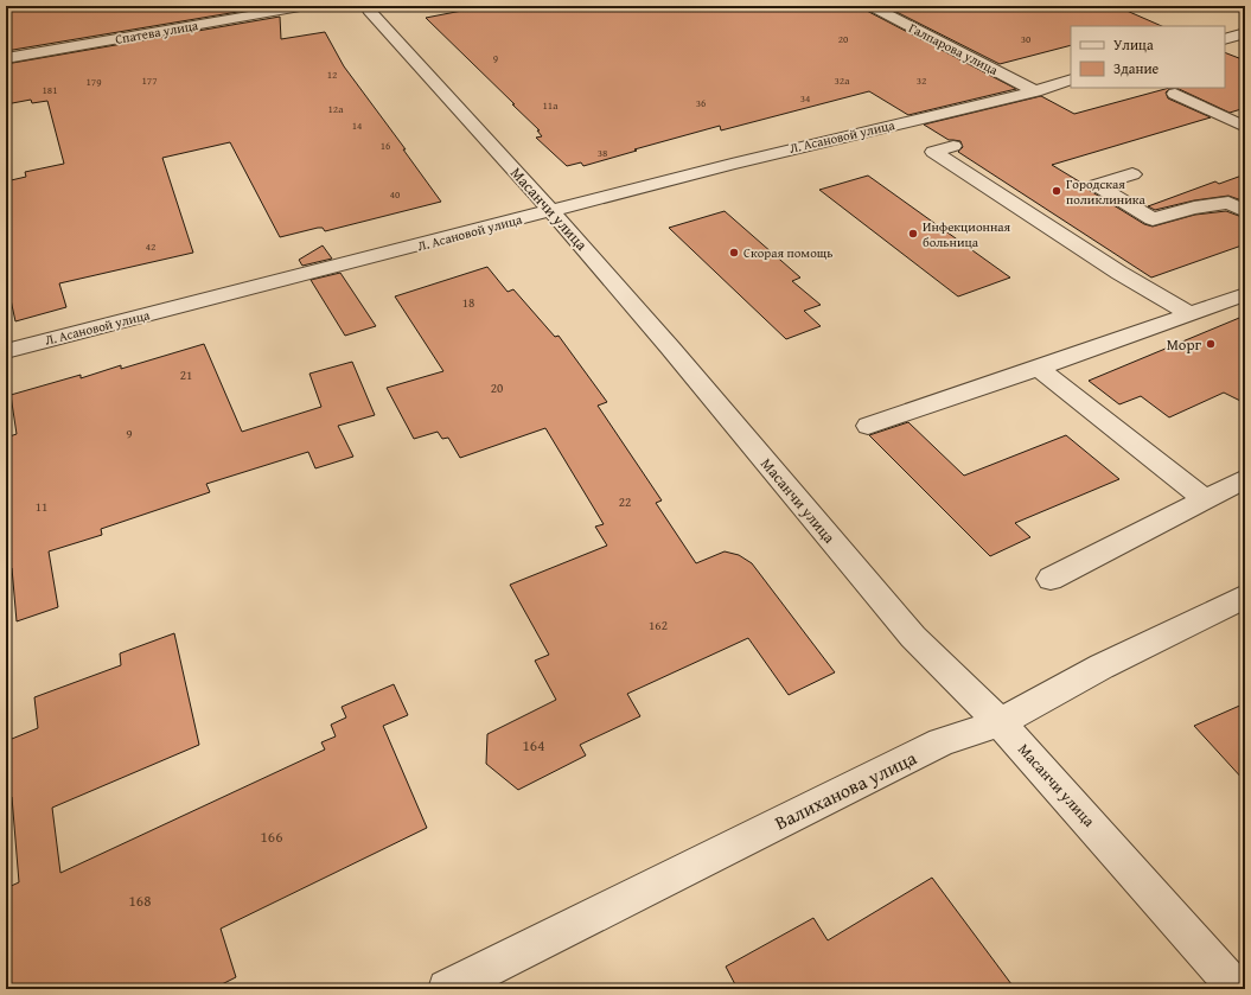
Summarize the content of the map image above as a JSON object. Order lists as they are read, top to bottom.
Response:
{
  "streets": {
    "street": [
      "Спатева улица",
      "Галпарова улица",
      "Л. Асановой улица",
      "Масанчи улица",
      "Валиханова улица"
    ]
  },
  "crossings": [
    ["Галпарова улица", "Л. Асановой улица"],
    ["Л. Асановой улица", "Масанчи улица"],
    ["Масанчи улица", "Валиханова улица"]
  ],
  "places": [
    "Городская поликлиника",
    "Инфекционная больница",
    "Скорая помощь",
    "Морг"
  ],
  "house_numbers": [
    "20",
    "30",
    "9",
    "12",
    "177",
    "32а",
    "32",
    "179",
    "181",
    "34",
    "36",
    "11а",
    "12а",
    "14",
    "16",
    "38",
    "40",
    "42",
    "18",
    "21",
    "20",
    "9",
    "22",
    "11",
    "162",
    "164",
    "166",
    "168"
  ],
  "legend": ["Улица", "Здание"]
}
